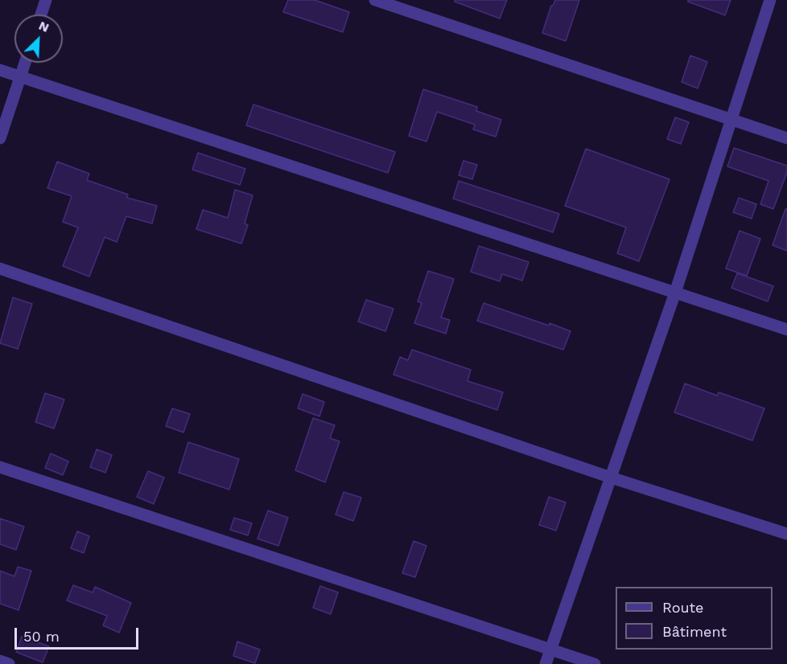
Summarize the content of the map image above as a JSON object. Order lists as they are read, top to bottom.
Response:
{
  "legend": ["Route", "Bâtiment"],
  "scale_bar": "50 m",
  "north": "top right"
}
